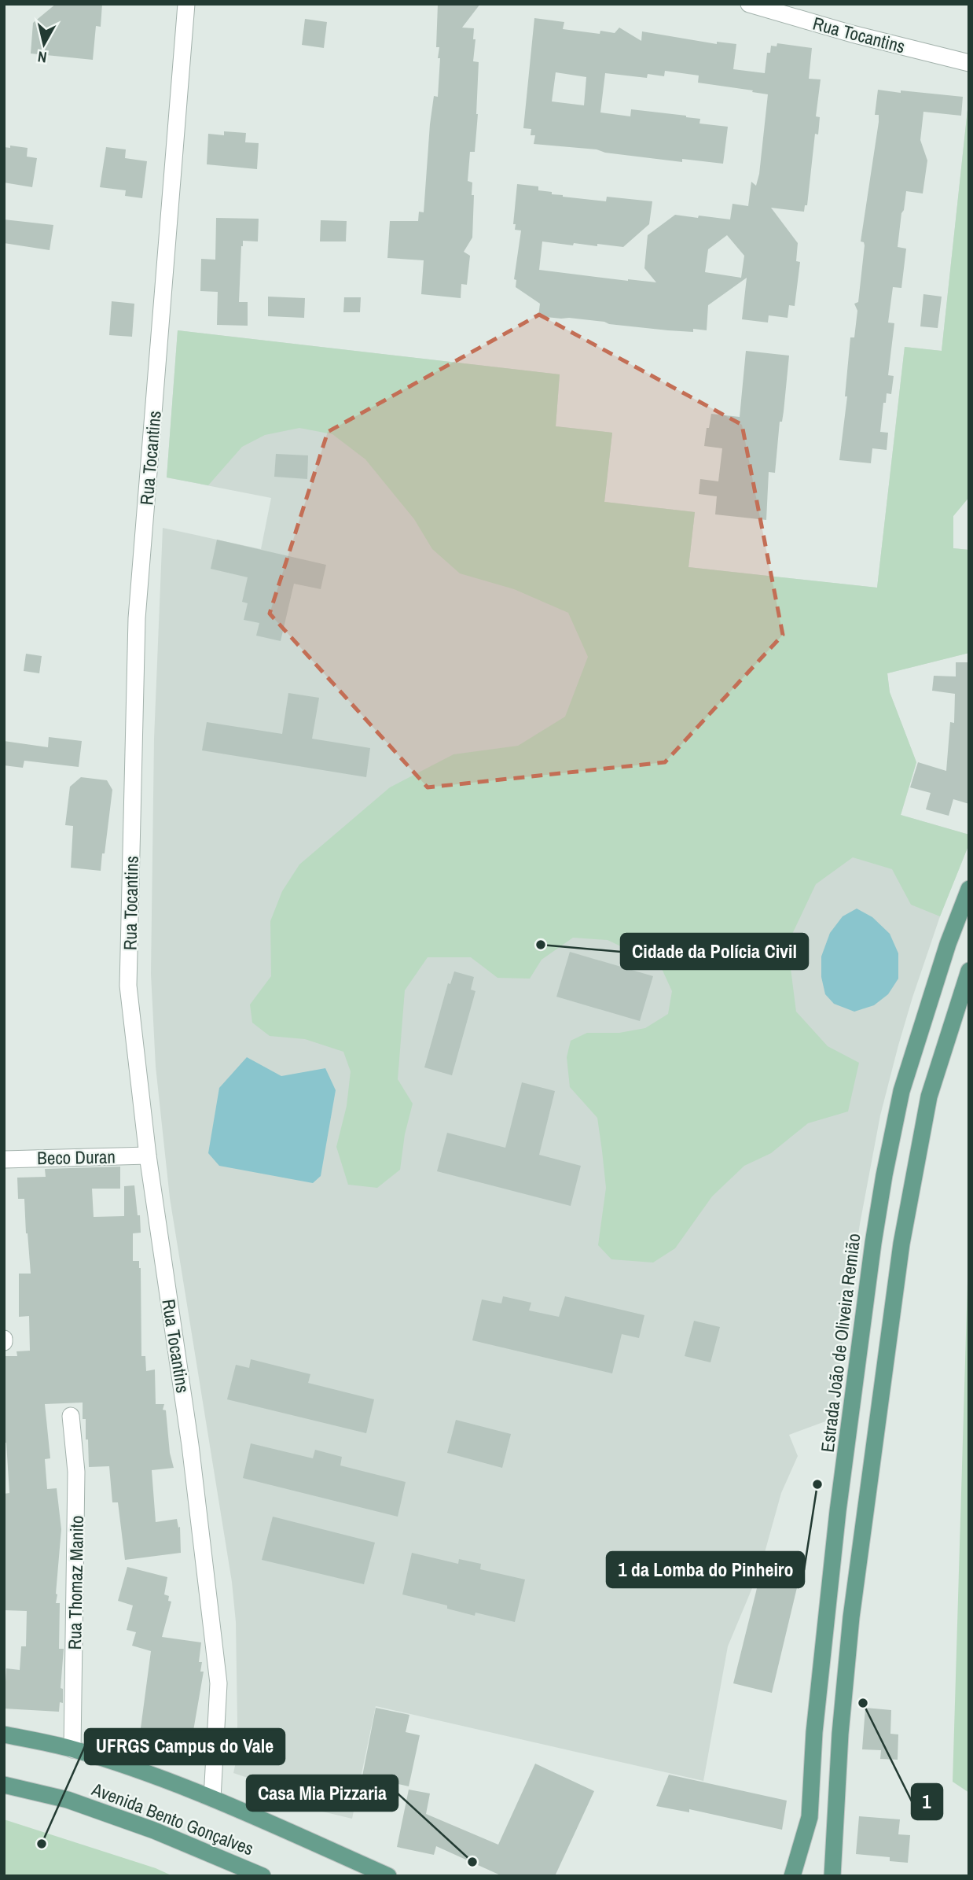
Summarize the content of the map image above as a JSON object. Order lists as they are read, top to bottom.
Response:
{
  "streets": {
    "main road": ["Estrada João de Oliveira Remião", "Avenida Bento Gonçalves"],
    "street": ["Rua Tocantins", "Beco Duran", "Rua Thomaz Manito"]
  },
  "crossings": [
    ["Rua Tocantins", "Beco Duran"],
    ["Rua Tocantins", "Avenida Bento Gonçalves"],
    ["Rua Thomaz Manito", "Avenida Bento Gonçalves"]
  ],
  "places": [
    "Cidade da Polícia Civil",
    "1 da Lomba do Pinheiro",
    "1",
    "UFRGS Campus do Vale",
    "Casa Mia Pizzaria"
  ],
  "north": "bottom"
}
